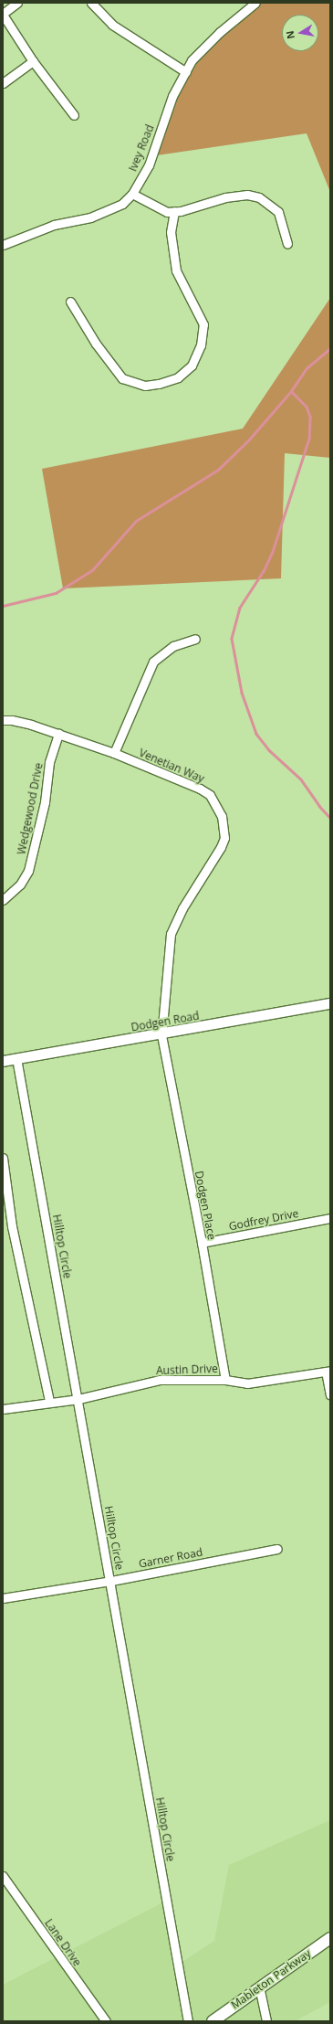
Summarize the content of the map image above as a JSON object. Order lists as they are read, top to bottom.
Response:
{
  "streets": {
    "main road": ["Mableton Parkway"],
    "street": [
      "Ivey Road",
      "Venetian Way",
      "Wedgewood Drive",
      "Dodgen Road",
      "Dodgen Place",
      "Godfrey Drive",
      "Hilltop Circle",
      "Austin Drive",
      "Garner Road",
      "Lane Drive"
    ]
  },
  "crossings": [
    ["Venetian Way", "Wedgewood Drive"],
    ["Venetian Way", "Dodgen Road"],
    ["Venetian Way", "Dodgen Place"],
    ["Dodgen Road", "Dodgen Place"],
    ["Dodgen Road", "Hilltop Circle"],
    ["Dodgen Place", "Godfrey Drive"],
    ["Dodgen Place", "Austin Drive"],
    ["Hilltop Circle", "Austin Drive"],
    ["Hilltop Circle", "Garner Road"]
  ],
  "north": "left"
}
